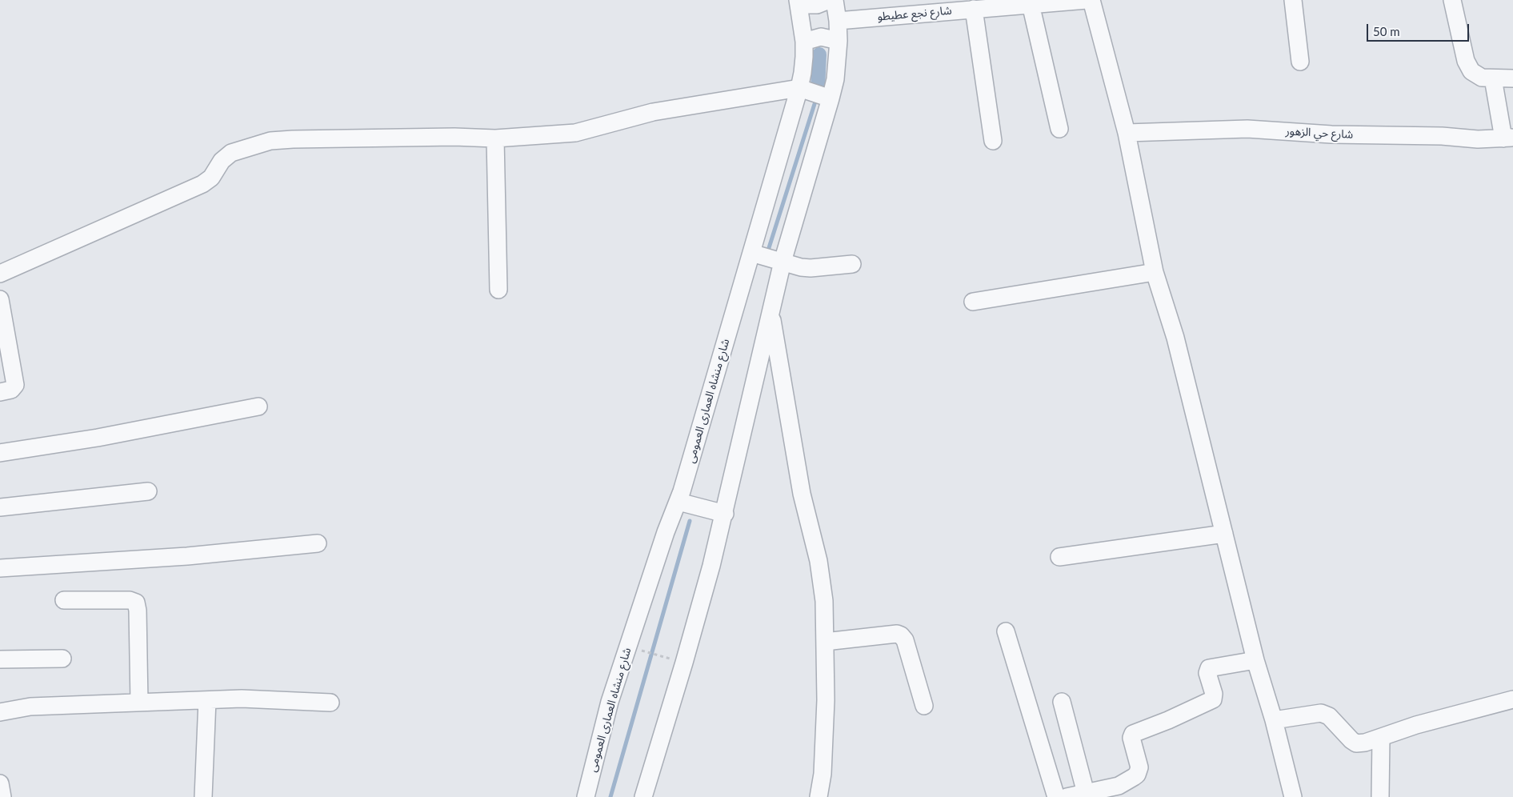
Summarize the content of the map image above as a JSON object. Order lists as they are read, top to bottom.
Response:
{
  "streets": {
    "street": ["شارع نجع عطيطو", "شارع حي الزهور", "شارع منشاه العمارى العمومى"]
  },
  "scale_bar": "50 m"
}
